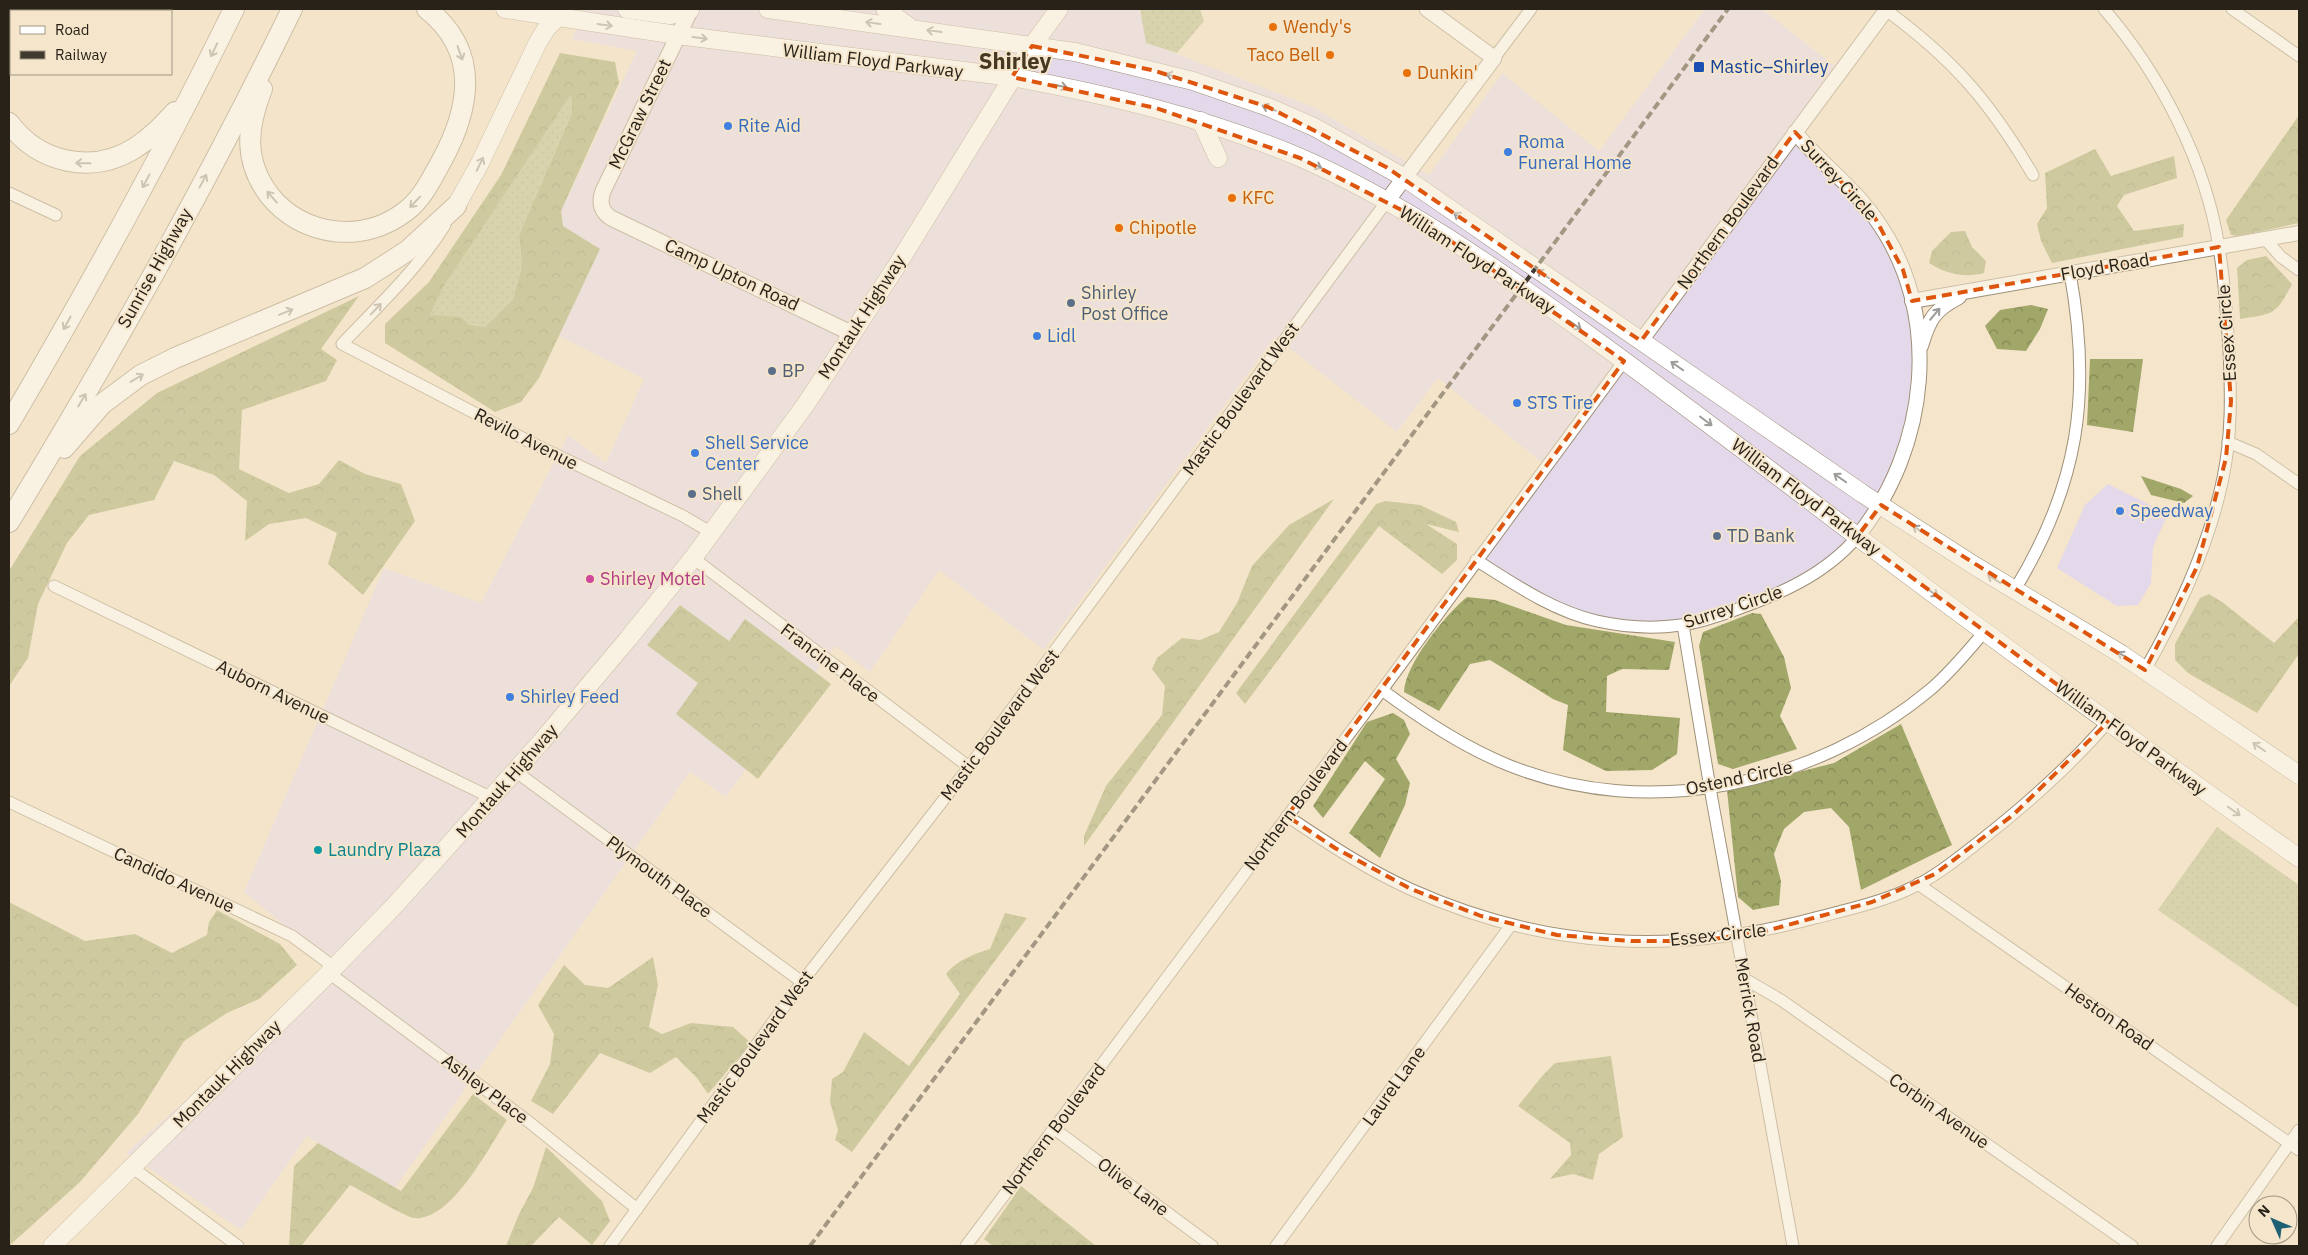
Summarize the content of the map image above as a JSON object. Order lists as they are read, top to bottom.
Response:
{
  "streets": {
    "highway": ["Sunrise Highway"],
    "main road": [
      "William Floyd Parkway",
      "McGraw Street",
      "Camp Upton Road",
      "Montauk Highway"
    ],
    "street": [
      "Surrey Circle",
      "Northern Boulevard",
      "Floyd Road",
      "Essex Circle",
      "Mastic Boulevard West",
      "Revilo Avenue",
      "Francine Place",
      "Auborn Avenue",
      "Ostend Circle",
      "Plymouth Place",
      "Candido Avenue",
      "Merrick Road",
      "Heston Road",
      "Laurel Lane",
      "Ashley Place",
      "Corbin Avenue",
      "Olive Lane"
    ]
  },
  "crossings": [
    ["William Floyd Parkway", "McGraw Street"],
    ["William Floyd Parkway", "Surrey Circle"],
    ["William Floyd Parkway", "Northern Boulevard"],
    ["William Floyd Parkway", "Montauk Highway"],
    ["William Floyd Parkway", "Essex Circle"],
    ["William Floyd Parkway", "Mastic Boulevard West"],
    ["William Floyd Parkway", "Ostend Circle"],
    ["McGraw Street", "Camp Upton Road"],
    ["Surrey Circle", "Northern Boulevard"],
    ["Surrey Circle", "Floyd Road"],
    ["Surrey Circle", "Merrick Road"],
    ["Northern Boulevard", "Essex Circle"],
    ["Northern Boulevard", "Ostend Circle"],
    ["Northern Boulevard", "Olive Lane"],
    ["Floyd Road", "Essex Circle"],
    ["Camp Upton Road", "Montauk Highway"],
    ["Montauk Highway", "Revilo Avenue"],
    ["Montauk Highway", "Francine Place"],
    ["Montauk Highway", "Auborn Avenue"],
    ["Montauk Highway", "Plymouth Place"],
    ["Montauk Highway", "Candido Avenue"],
    ["Montauk Highway", "Ashley Place"],
    ["Essex Circle", "Merrick Road"],
    ["Essex Circle", "Heston Road"],
    ["Essex Circle", "Laurel Lane"],
    ["Mastic Boulevard West", "Francine Place"],
    ["Mastic Boulevard West", "Plymouth Place"],
    ["Mastic Boulevard West", "Ashley Place"],
    ["Ostend Circle", "Merrick Road"],
    ["Candido Avenue", "Ashley Place"],
    ["Merrick Road", "Corbin Avenue"]
  ],
  "districts": ["Shirley"],
  "places": {
    "other": [
      "Wendy's",
      "Taco Bell",
      "Dunkin'",
      "Rite Aid",
      "Roma Funeral Home",
      "KFC",
      "Chipotle",
      "Shirley Post Office",
      "Lidl",
      "BP",
      "STS Tire",
      "Shell Service Center",
      "Shell",
      "Speedway",
      "TD Bank",
      "Shirley Motel",
      "Shirley Feed",
      "Laundry Plaza"
    ],
    "transit": ["Mastic–Shirley"]
  },
  "legend": ["Road", "Railway"],
  "north": "top left"
}
